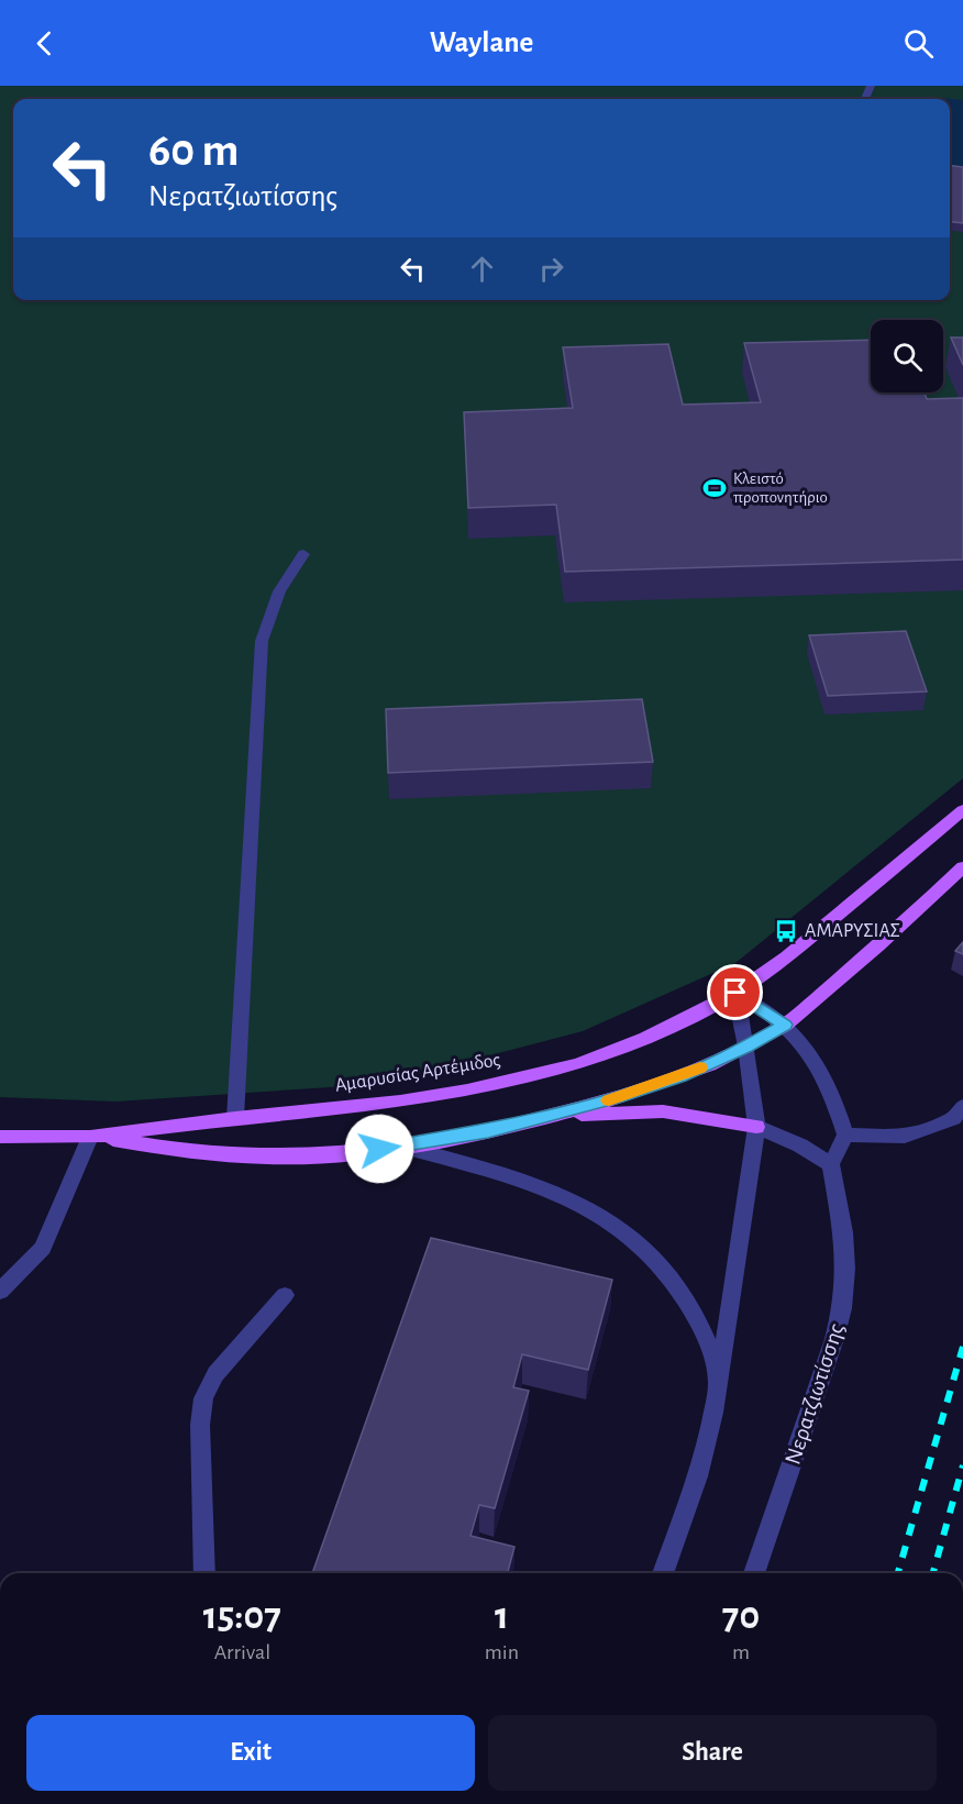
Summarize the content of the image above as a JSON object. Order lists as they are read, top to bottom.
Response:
{
  "streets": {
    "main road": ["Αμαρυσίας Αρτέμιδος"],
    "street": ["Νερατζιωτίσσης"]
  },
  "places": {
    "sports": ["Κλειστό προπονητήριο"],
    "bus stop": ["ΑΜΑΡΥΣΙΑΣ"]
  },
  "page": {
    "header": "Waylane",
    "turn": ["60 m", "Νερατζιωτίσσης"],
    "eta": [
      "15:07",
      "Arrival",
      "1",
      "min",
      "70",
      "m"
    ],
    "buttons": ["Exit", "Share"]
  }
}
